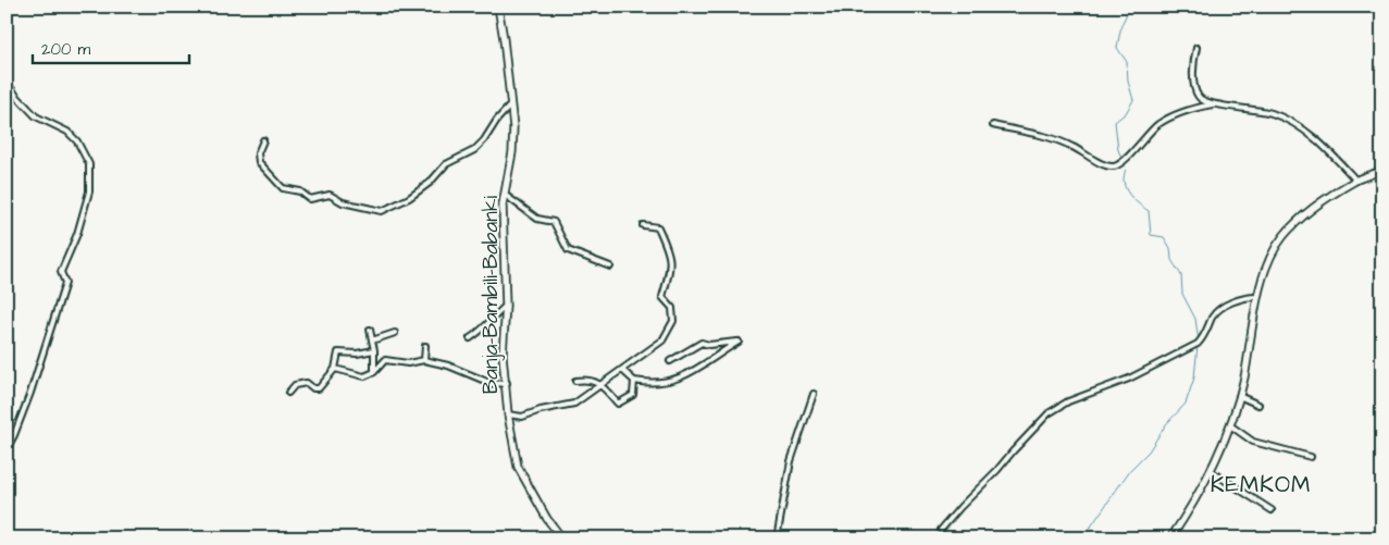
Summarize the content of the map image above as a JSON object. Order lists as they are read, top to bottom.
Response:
{
  "streets": {
    "street": ["Banja-Bambili-Babanki"]
  },
  "districts": ["KEMKOM"],
  "scale_bar": "200 m"
}
